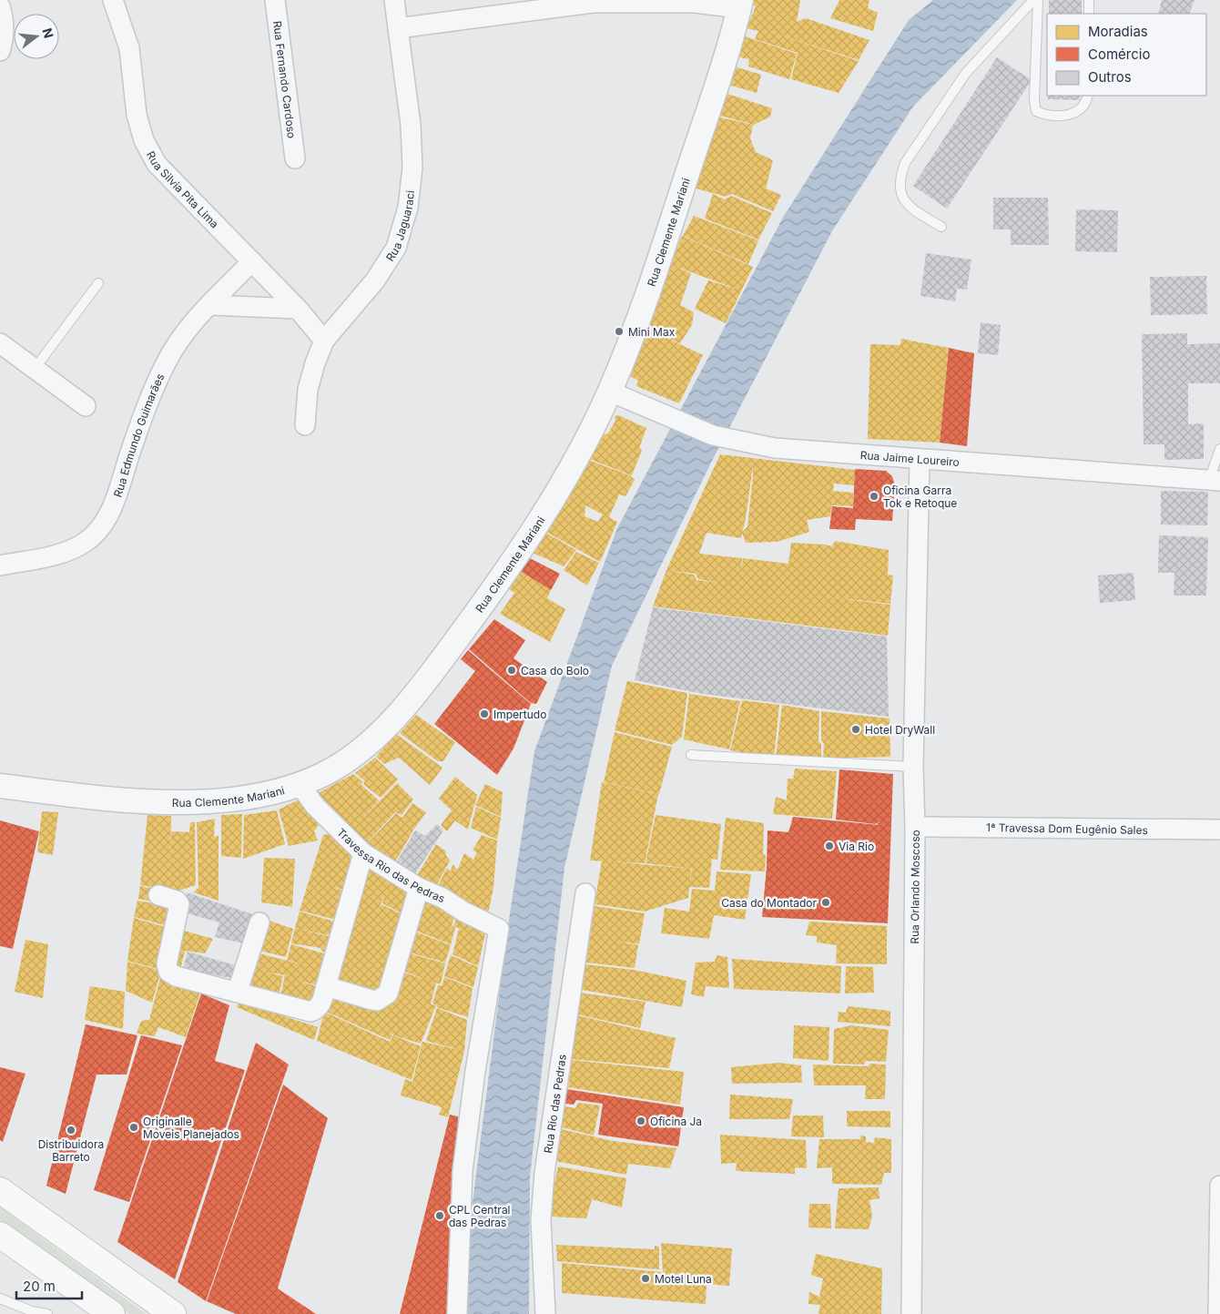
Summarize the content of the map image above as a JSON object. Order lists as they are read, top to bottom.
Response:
{
  "streets": {
    "street": [
      "Rua Fernando Cardoso",
      "Rua Silvia Pita Lima",
      "Rua Jaguaraci",
      "Rua Clemente Mariani",
      "Rua Edmundo Guimarães",
      "Rua Jaime Loureiro",
      "1ª Travessa Dom Eugênio Sales",
      "Travessa Rio das Pedras",
      "Rua Orlando Moscoso",
      "Rua Rio das Pedras"
    ]
  },
  "crossings": [
    ["Rua Silvia Pita Lima", "Rua Jaguaraci"],
    ["Rua Silvia Pita Lima", "Rua Edmundo Guimarães"],
    ["Rua Clemente Mariani", "Rua Jaime Loureiro"],
    ["Rua Clemente Mariani", "Travessa Rio das Pedras"],
    ["Rua Jaime Loureiro", "Rua Orlando Moscoso"],
    ["1ª Travessa Dom Eugênio Sales", "Rua Orlando Moscoso"]
  ],
  "places": [
    "Mini Max",
    "Oficina Garra Tok e Retoque",
    "Casa do Bolo",
    "Impertudo",
    "Hotel DryWall",
    "Via Rio",
    "Casa do Montador",
    "Oficina Ja",
    "Originalle Moveis Planejados",
    "Distribuidora Barreto",
    "CPL Central das Pedras",
    "Motel Luna"
  ],
  "legend": ["Moradias", "Comércio", "Outros"],
  "scale_bar": "20 m",
  "north": "right"
}
